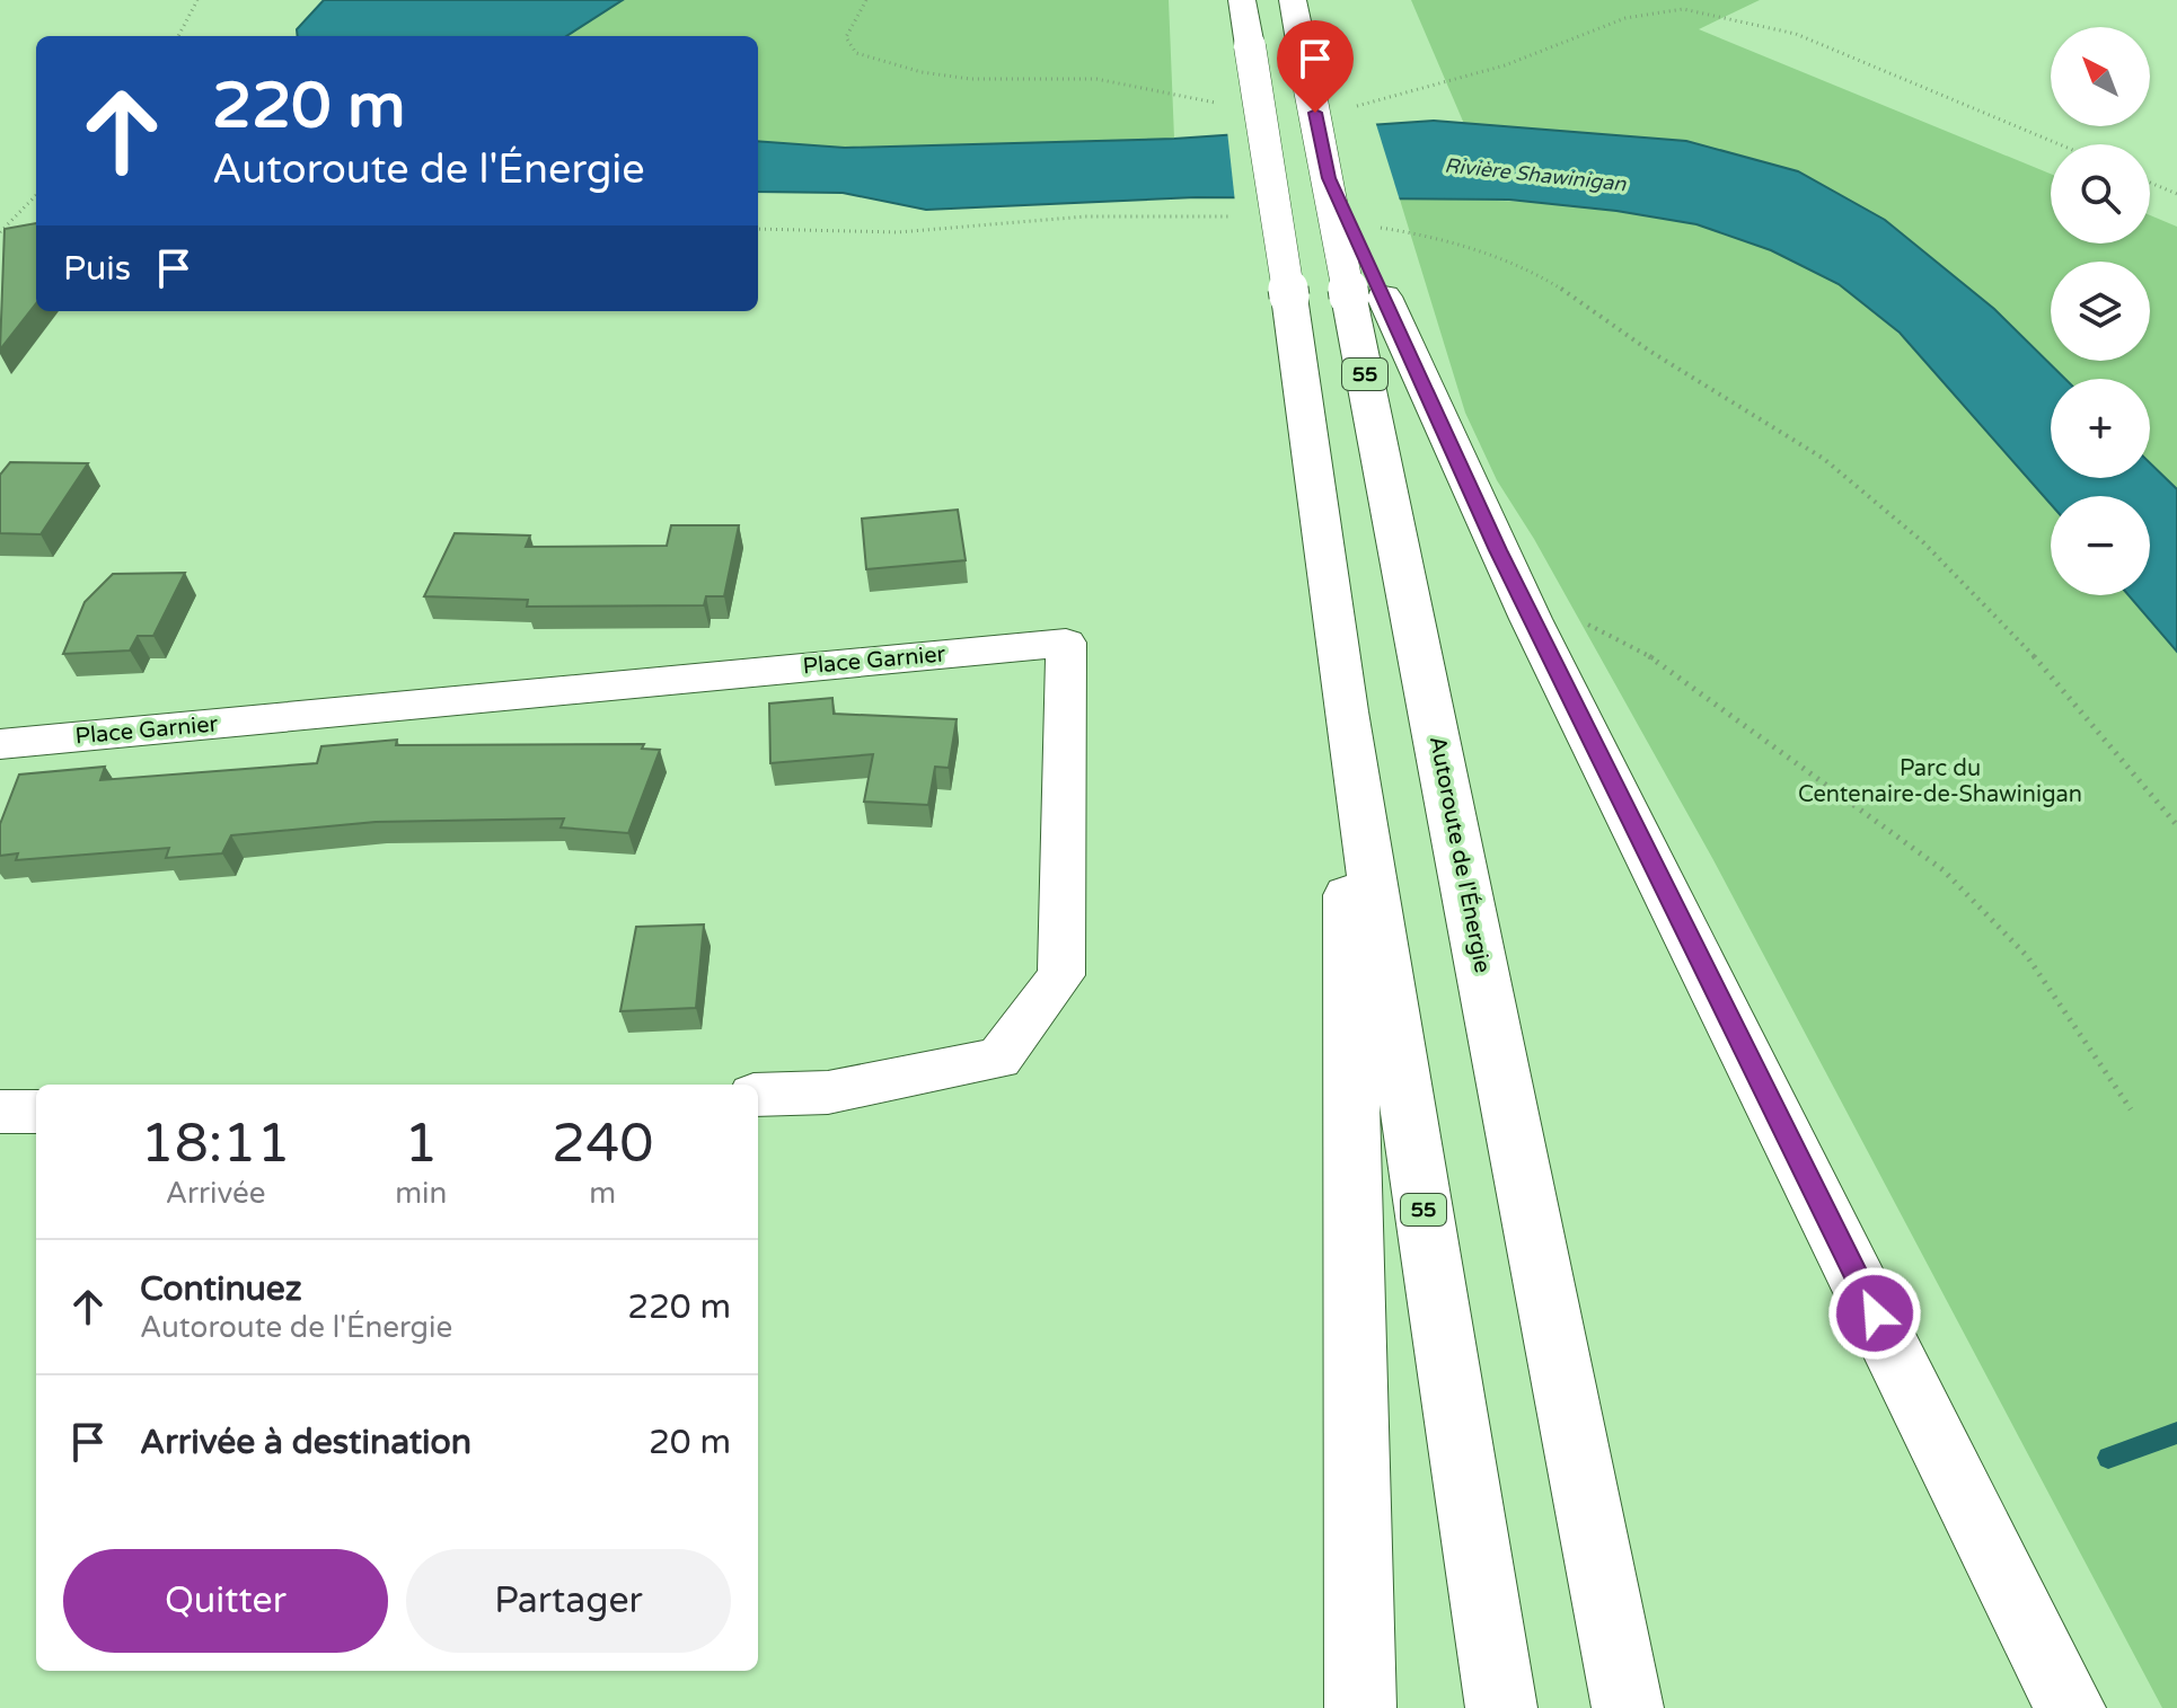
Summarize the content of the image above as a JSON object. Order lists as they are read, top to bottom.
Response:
{
  "streets": {
    "highway": ["55", "Autoroute de l'Énergie"],
    "street": ["Place Garnier"]
  },
  "water": ["Rivière Shawinigan"],
  "parks": ["Parc du Centenaire-de-Shawinigan"],
  "north": "top left",
  "page": {
    "map_buttons": ["+", "−"],
    "turn": ["220 m", "Autoroute de l'Énergie"],
    "then": "Puis",
    "eta": [
      "18:11",
      "Arrivée",
      "1",
      "min",
      "240",
      "m"
    ],
    "list": [
      {
        "name": "Continuez",
        "note": "Autoroute de l'Énergie",
        "value": "220 m"
      },
      {
        "name": "Arrivée à destination",
        "value": "20 m"
      }
    ],
    "buttons": ["Quitter", "Partager"]
  }
}
